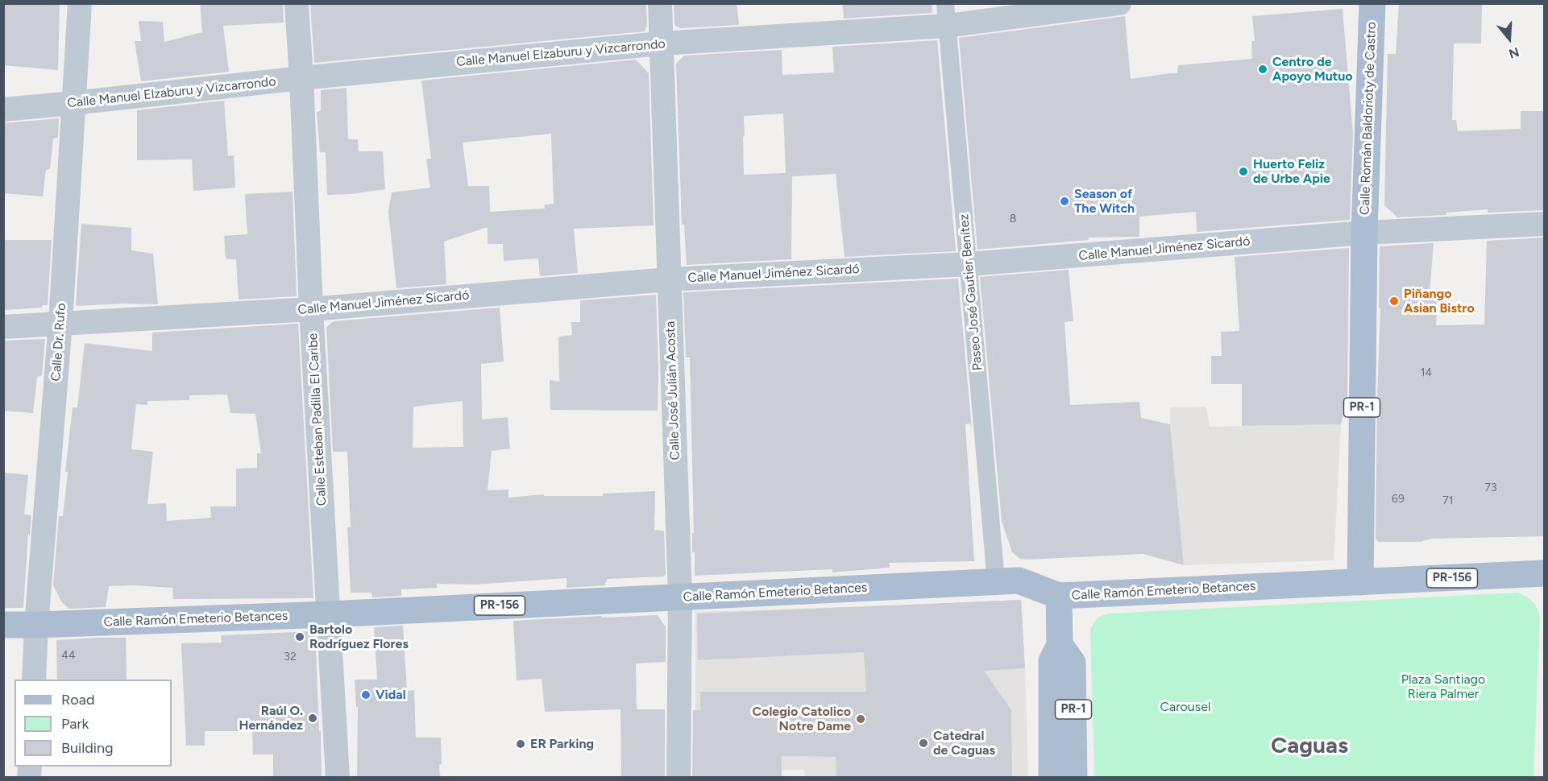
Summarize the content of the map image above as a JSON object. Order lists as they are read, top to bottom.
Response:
{
  "streets": {
    "main road": [
      "Calle Román Baldorioty de Castro",
      "PR-1",
      "PR-156",
      "Calle Ramón Emeterio Betances"
    ],
    "street": [
      "Calle Manuel Elzaburu y Vizcarrondo",
      "Calle Manuel Jiménez Sicardó",
      "Paseo José Gautier Benítez",
      "Calle Dr. Rufo",
      "Calle José Julián Acosta",
      "Calle Esteban Padilla El Caribe"
    ]
  },
  "crossings": [
    ["Calle Manuel Elzaburu y Vizcarrondo", "Paseo José Gautier Benítez"],
    ["Calle Manuel Elzaburu y Vizcarrondo", "Calle Dr. Rufo"],
    ["Calle Manuel Elzaburu y Vizcarrondo", "Calle José Julián Acosta"],
    ["Calle Manuel Elzaburu y Vizcarrondo", "Calle Esteban Padilla El Caribe"],
    ["Calle Román Baldorioty de Castro", "Calle Manuel Jiménez Sicardó"],
    ["Calle Román Baldorioty de Castro", "PR-1"],
    ["Calle Manuel Jiménez Sicardó", "Paseo José Gautier Benítez"],
    ["Calle Manuel Jiménez Sicardó", "Calle Dr. Rufo"],
    ["Calle Manuel Jiménez Sicardó", "Calle José Julián Acosta"],
    ["Calle Manuel Jiménez Sicardó", "PR-1"],
    ["Calle Manuel Jiménez Sicardó", "Calle Esteban Padilla El Caribe"],
    ["Paseo José Gautier Benítez", "Calle Ramón Emeterio Betances"],
    ["Calle Dr. Rufo", "Calle Ramón Emeterio Betances"],
    ["Calle José Julián Acosta", "Calle Ramón Emeterio Betances"],
    ["PR-1", "Calle Ramón Emeterio Betances"],
    ["Calle Esteban Padilla El Caribe", "Calle Ramón Emeterio Betances"]
  ],
  "districts": ["Caguas"],
  "parks": ["Plaza Santiago Riera Palmer", "Carousel"],
  "places": [
    "Centro de Apoyo Mutuo",
    "Huerto Feliz de Urbe Apie",
    "Season of The Witch",
    "Piñango Asian Bistro",
    "Bartolo Rodríguez Flores",
    "Vidal",
    "Raúl O. Hernández",
    "Colegio Catolico Notre Dame",
    "Catedral de Caguas",
    "ER Parking"
  ],
  "house_numbers": [
    "8",
    "14",
    "73",
    "69",
    "71",
    "44",
    "32"
  ],
  "legend": ["Road", "Park", "Building"],
  "north": "bottom"
}
